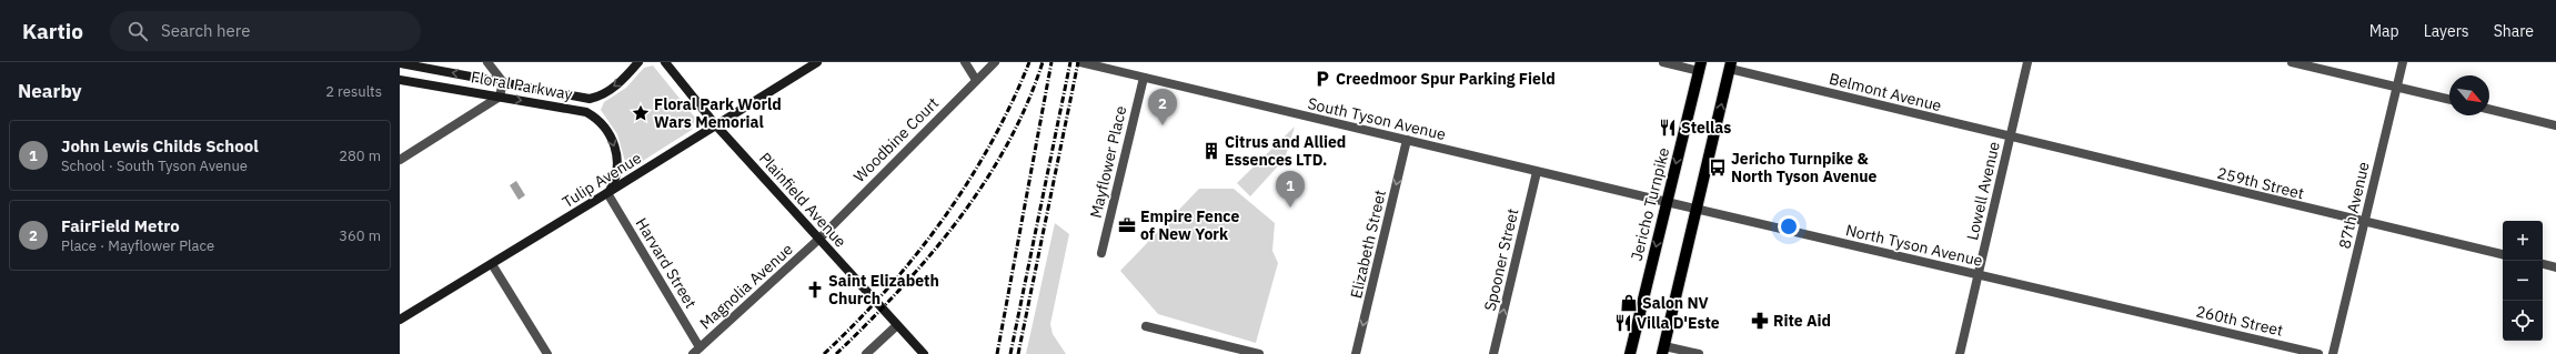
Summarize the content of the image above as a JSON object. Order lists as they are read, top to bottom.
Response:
{
  "streets": {
    "main road": [
      "Floral Parkway",
      "Tulip Avenue",
      "Plainfield Avenue",
      "Jericho Turnpike"
    ],
    "street": [
      "Belmont Avenue",
      "South Tyson Avenue",
      "Woodbine Court",
      "Mayflower Place",
      "259th Street",
      "Lowell Avenue",
      "87th Avenue",
      "Elizabeth Street",
      "North Tyson Avenue",
      "Spooner Street",
      "Harvard Street",
      "Magnolia Avenue",
      "260th Street"
    ]
  },
  "crossings": [
    ["Floral Parkway", "Tulip Avenue"],
    ["Floral Parkway", "Harvard Street"],
    ["Belmont Avenue", "259th Street"],
    ["Belmont Avenue", "Lowell Avenue"],
    ["South Tyson Avenue", "Mayflower Place"],
    ["South Tyson Avenue", "Jericho Turnpike"],
    ["South Tyson Avenue", "Elizabeth Street"],
    ["South Tyson Avenue", "North Tyson Avenue"],
    ["South Tyson Avenue", "Spooner Street"],
    ["Woodbine Court", "Plainfield Avenue"],
    ["Woodbine Court", "Magnolia Avenue"],
    ["Tulip Avenue", "Plainfield Avenue"],
    ["Tulip Avenue", "Harvard Street"],
    ["259th Street", "Lowell Avenue"],
    ["259th Street", "87th Avenue"],
    ["Lowell Avenue", "North Tyson Avenue"],
    ["Plainfield Avenue", "Magnolia Avenue"],
    ["Jericho Turnpike", "North Tyson Avenue"],
    ["North Tyson Avenue", "260th Street"],
    ["Harvard Street", "Magnolia Avenue"]
  ],
  "one_way": ["Elizabeth Street", "Spooner Street"],
  "places": {
    "parking": ["Creedmoor Spur Parking Field"],
    "place": ["Floral Park World Wars Memorial"],
    "restaurant": ["Stellas", "Villa D'Este"],
    "building": ["Citrus and Allied Essences LTD."],
    "bus stop": ["Jericho Turnpike & North Tyson Avenue"],
    "office": ["Empire Fence of New York"],
    "church": ["Saint Elizabeth Church"],
    "shop": ["Salon NV"],
    "pharmacy": ["Rite Aid"]
  },
  "north": "bottom right",
  "page": {
    "header": "Kartio",
    "search": "Search here",
    "nav": ["Map", "Layers", "Share"],
    "heading": ["Nearby", "2 results"],
    "pins": ["2", "1"],
    "list": [
      {
        "mark": "1",
        "name": "John Lewis Childs School",
        "note": "School · South Tyson Avenue",
        "value": "280 m"
      },
      {
        "mark": "2",
        "name": "FairField Metro",
        "note": "Place · Mayflower Place",
        "value": "360 m"
      }
    ],
    "map_buttons": ["+", "−"]
  }
}
